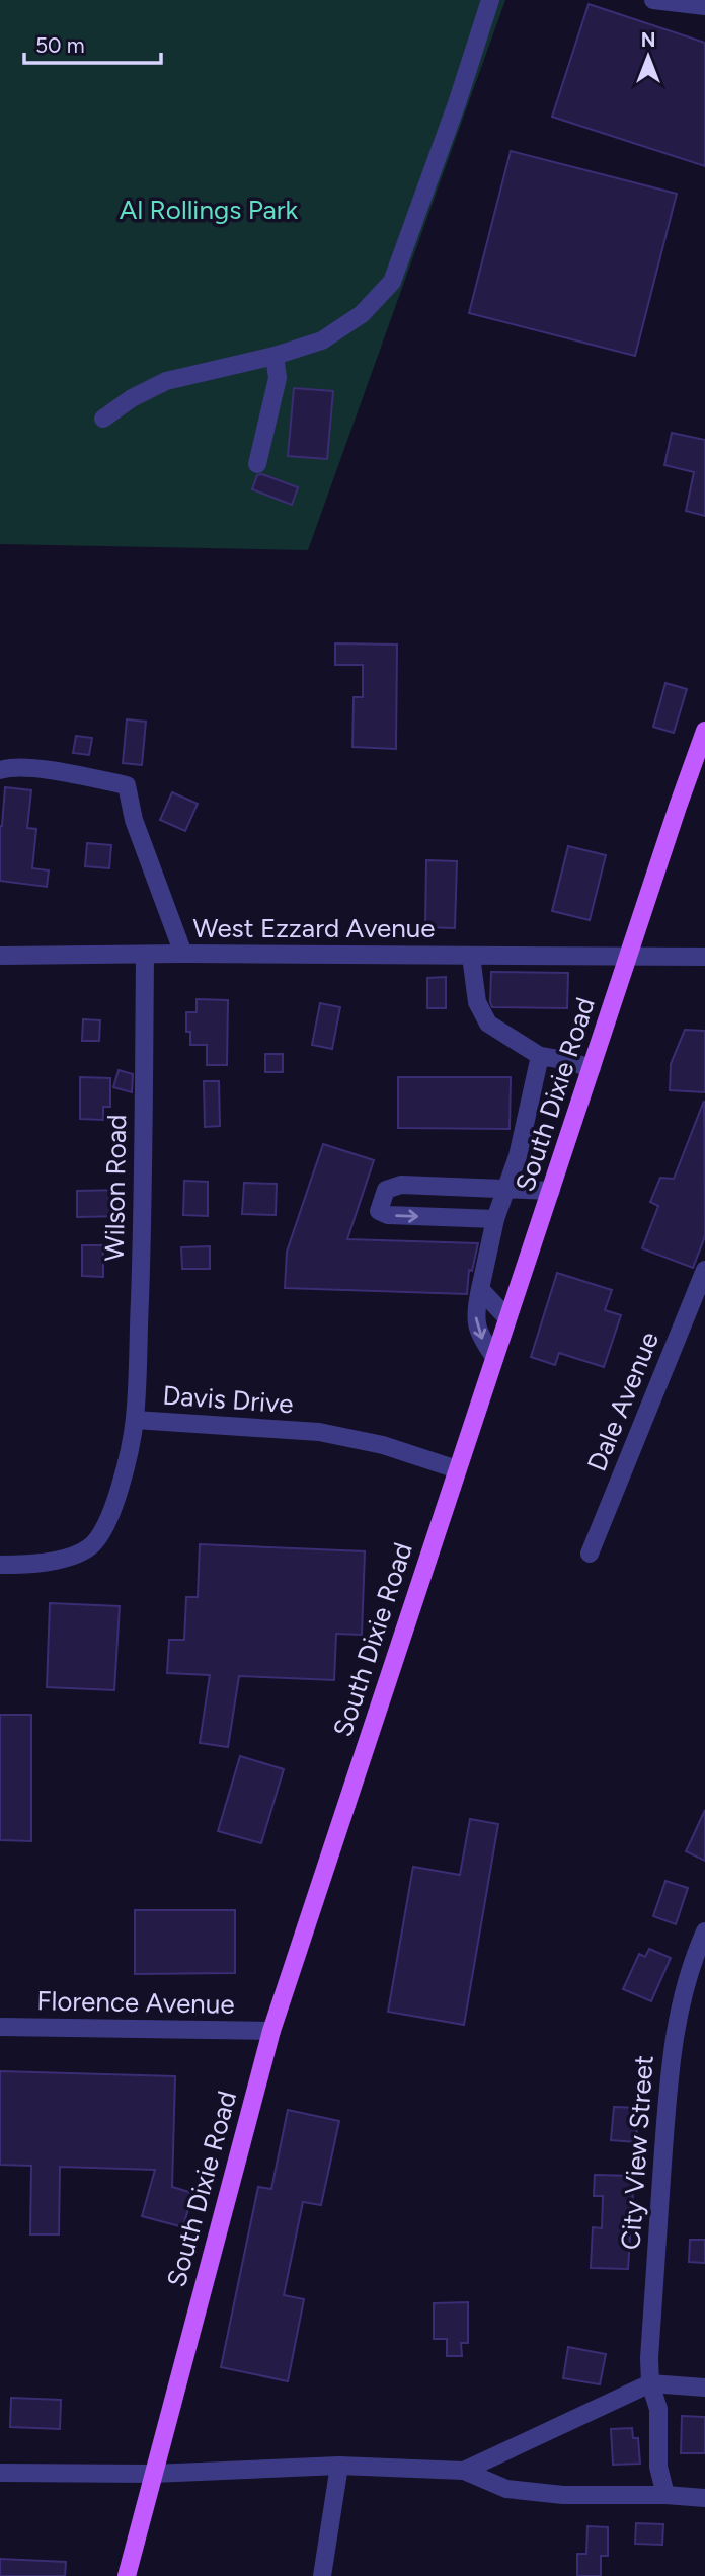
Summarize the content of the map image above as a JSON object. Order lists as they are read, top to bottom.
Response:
{
  "streets": {
    "main road": ["South Dixie Road"],
    "street": [
      "West Ezzard Avenue",
      "Wilson Road",
      "Davis Drive",
      "Dale Avenue",
      "Florence Avenue",
      "City View Street"
    ]
  },
  "crossings": [
    ["West Ezzard Avenue", "South Dixie Road"],
    ["West Ezzard Avenue", "Wilson Road"],
    ["South Dixie Road", "Davis Drive"],
    ["South Dixie Road", "Florence Avenue"],
    ["Wilson Road", "Davis Drive"]
  ],
  "parks": ["Al Rollings Park"],
  "scale_bar": "50 m",
  "north": "top"
}
